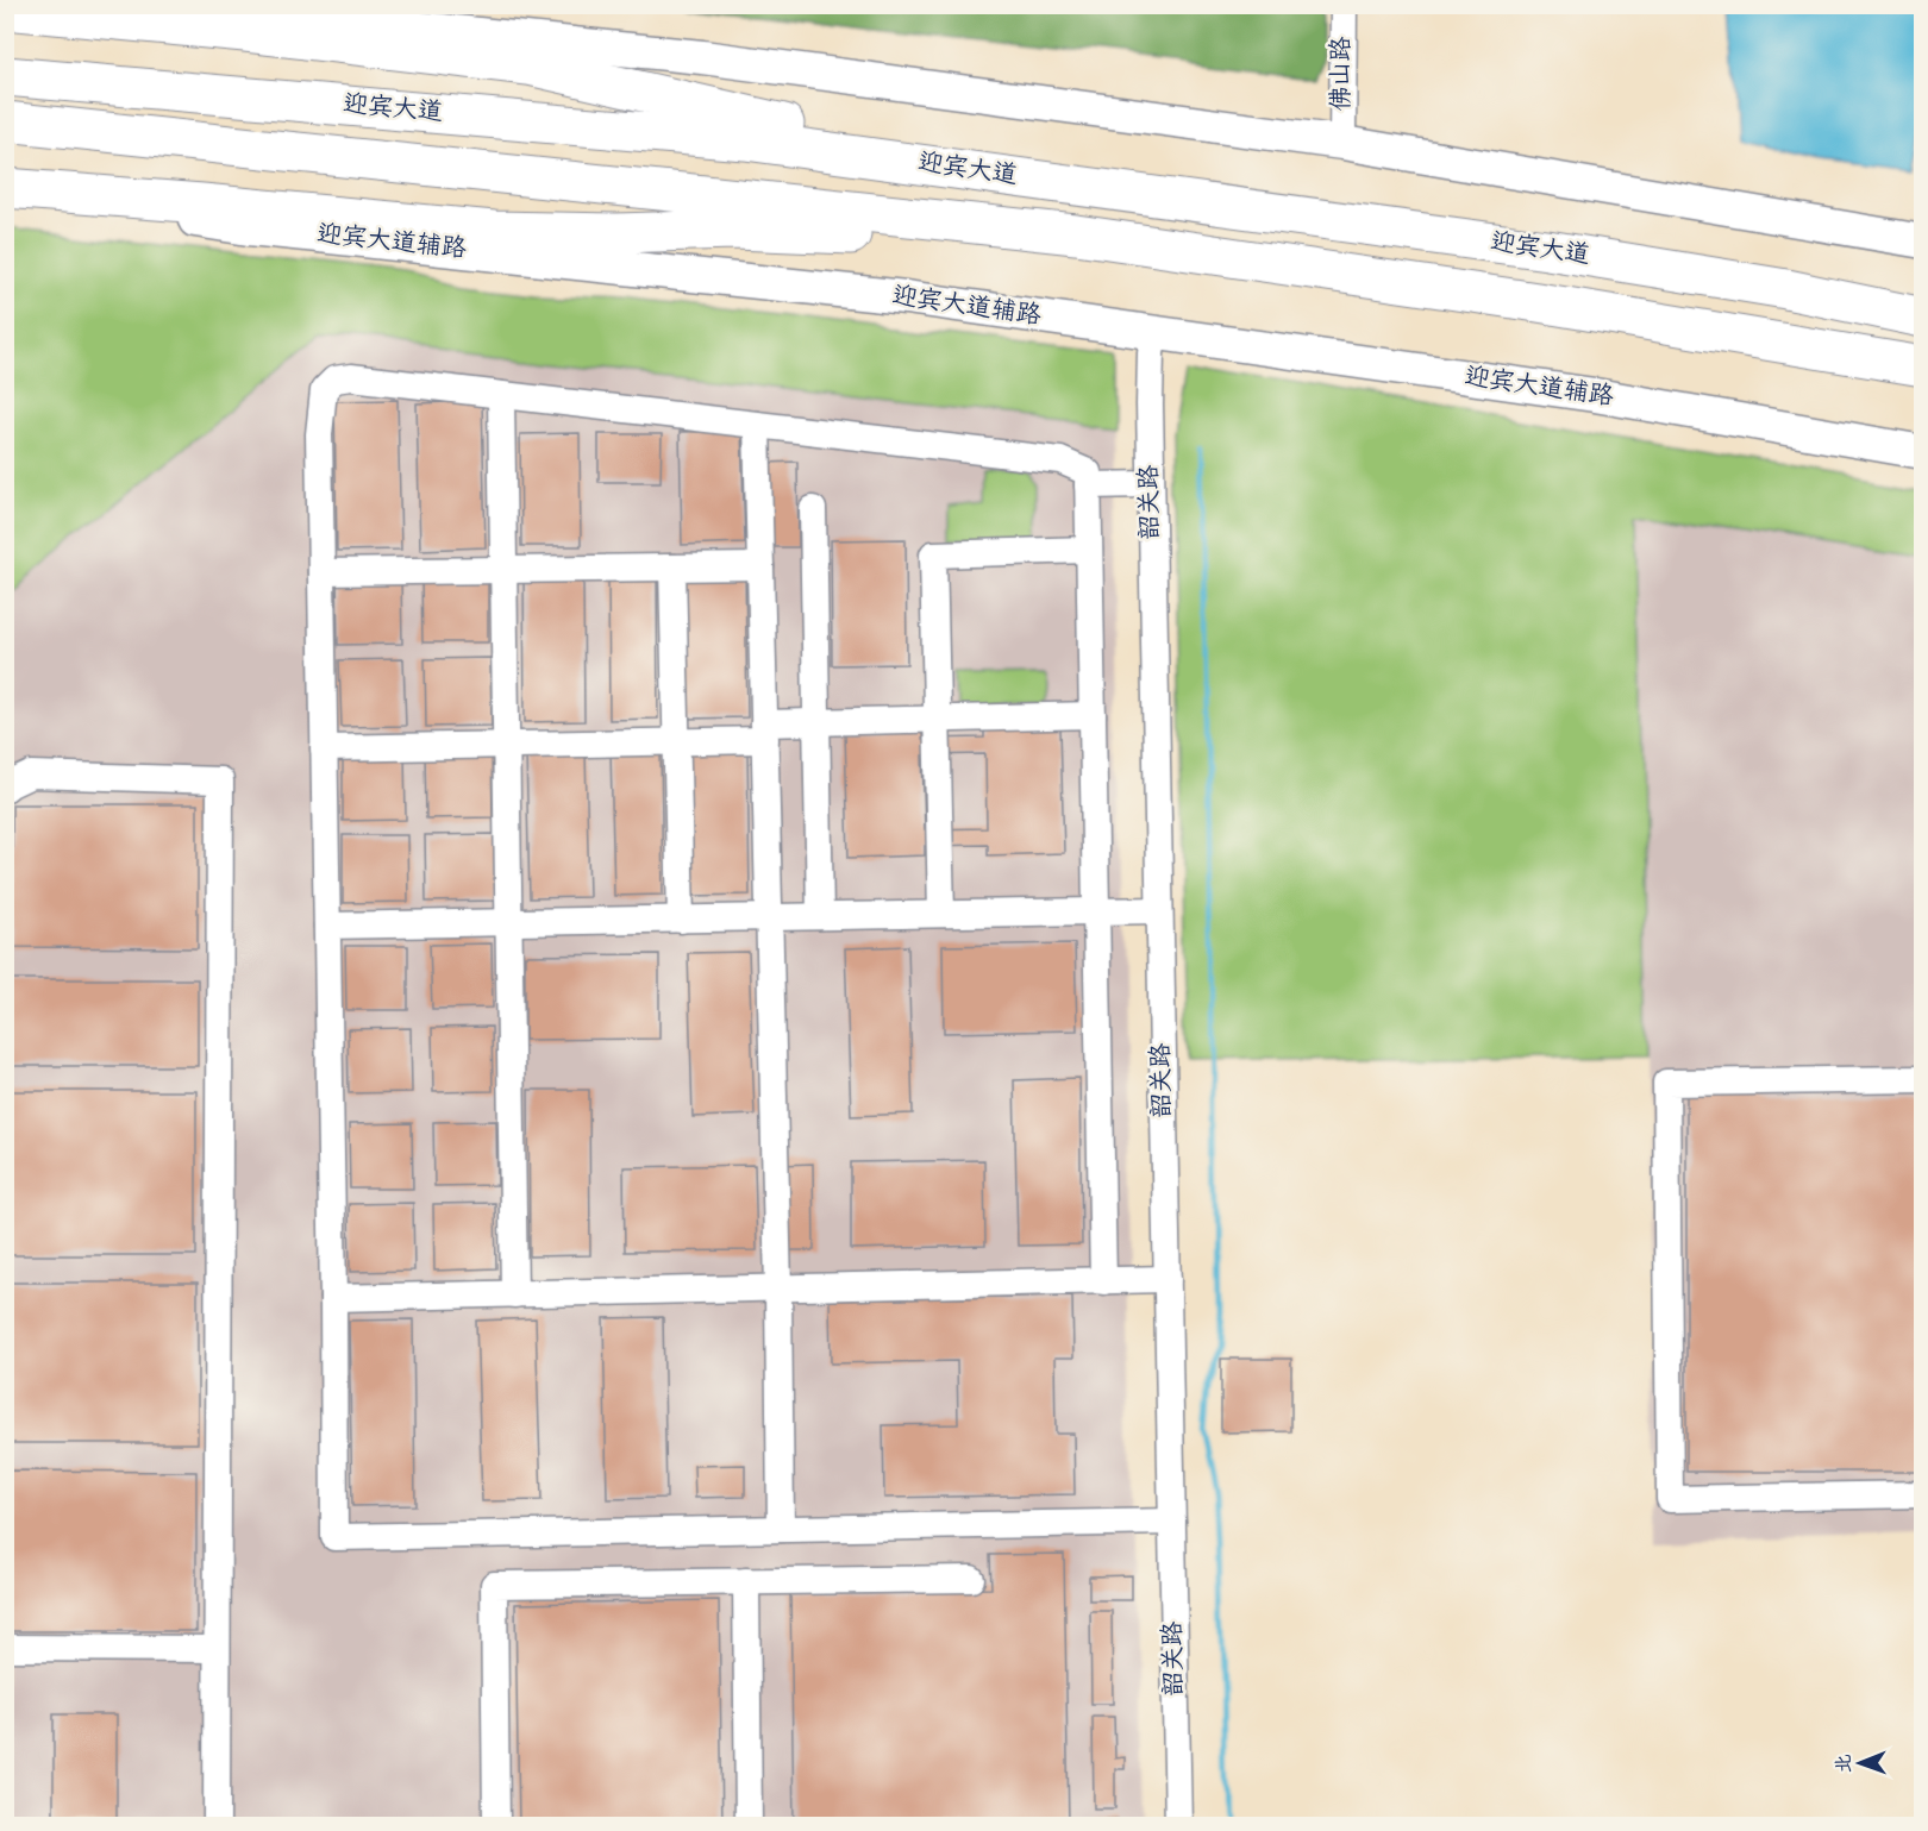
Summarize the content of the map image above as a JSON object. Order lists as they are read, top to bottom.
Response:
{
  "streets": {
    "highway": ["迎宾大道"],
    "main road": ["迎宾大道辅路"],
    "street": ["佛山路", "韶关路"]
  },
  "crossings": [
    ["迎宾大道辅路", "韶关路"]
  ],
  "north": "left"
}
